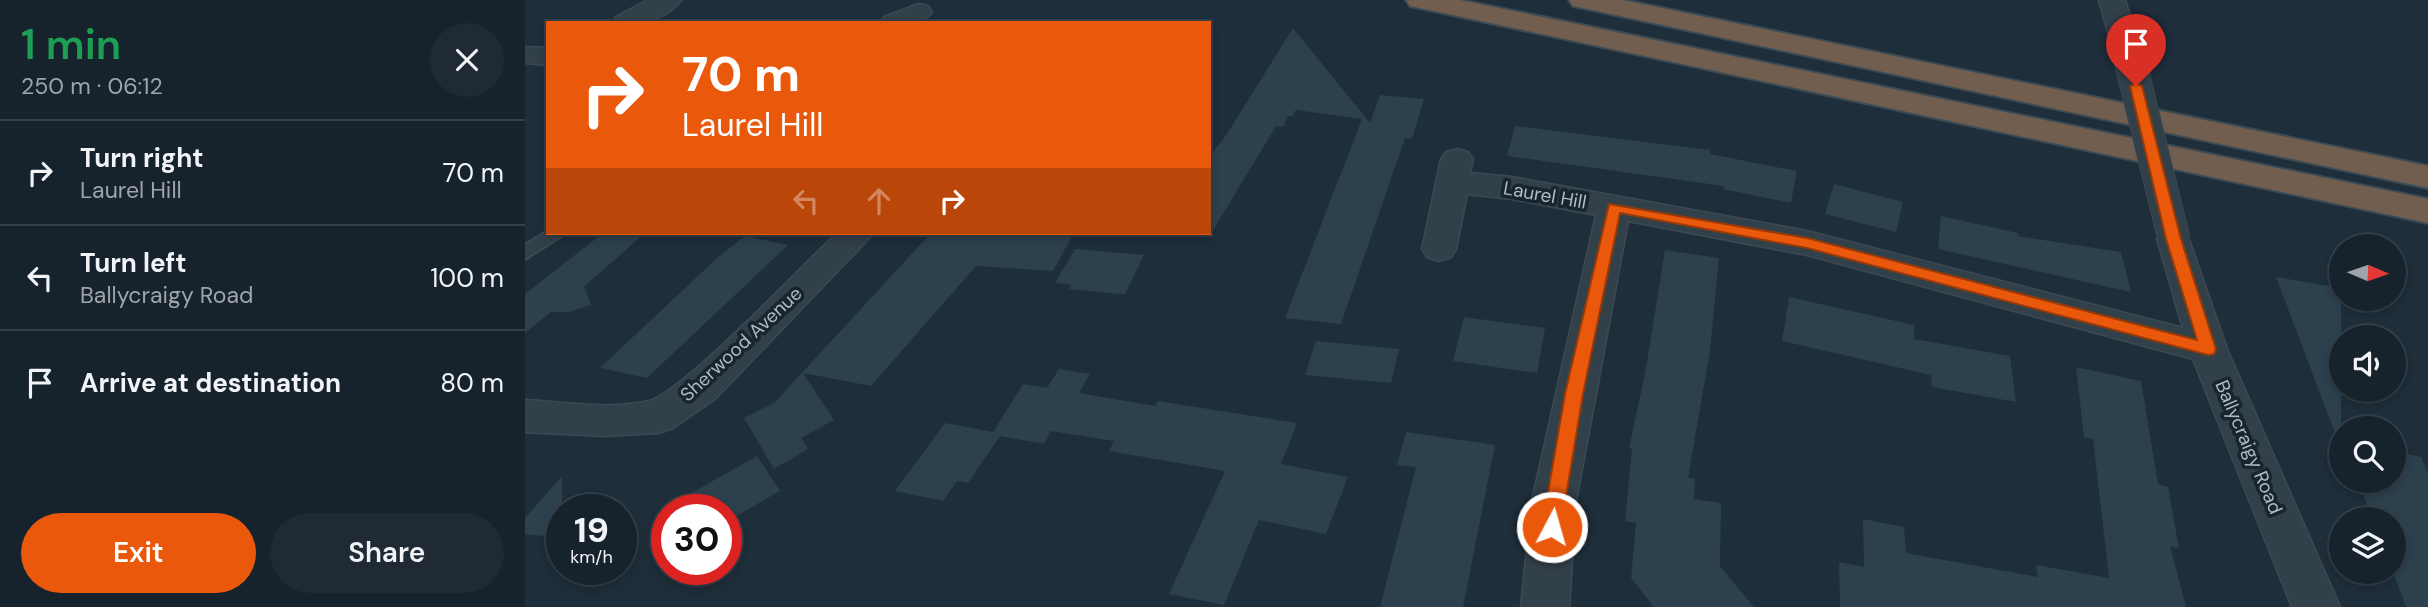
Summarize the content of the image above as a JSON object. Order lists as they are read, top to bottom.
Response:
{
  "streets": {
    "street": ["Laurel Hill", "Sherwood Avenue", "Ballycraigy Road"]
  },
  "crossings": [
    ["Laurel Hill", "Ballycraigy Road"]
  ],
  "north": "right",
  "page": {
    "heading": ["1 min", "250 m · 06:12"],
    "turn": ["70 m", "Laurel Hill"],
    "list": [
      {
        "name": "Turn right",
        "note": "Laurel Hill",
        "value": "70 m"
      },
      {
        "name": "Turn left",
        "note": "Ballycraigy Road",
        "value": "100 m"
      },
      {
        "name": "Arrive at destination",
        "value": "80 m"
      }
    ],
    "speed": "19 km/h",
    "limit": "30",
    "buttons": ["Exit", "Share"]
  }
}
